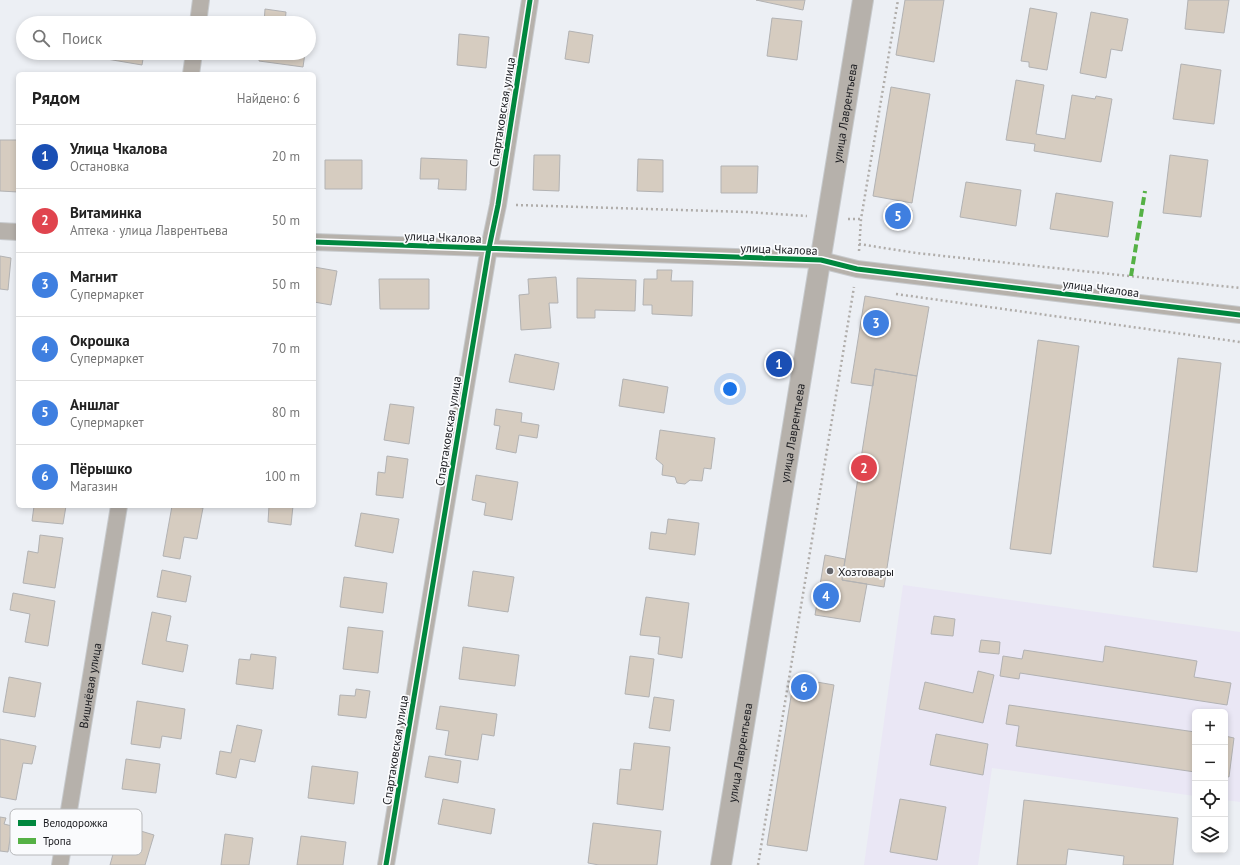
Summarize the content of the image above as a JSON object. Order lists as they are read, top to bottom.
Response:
{
  "streets": {
    "street": [
      "Спартаковская улица",
      "улица Лаврентьева",
      "улица Чкалова",
      "Вишнёвая улица"
    ]
  },
  "crossings": [
    ["Спартаковская улица", "улица Чкалова"],
    ["улица Лаврентьева", "улица Чкалова"]
  ],
  "places": ["Хозтовары"],
  "legend": ["Велодорожка", "Тропа"],
  "page": {
    "search": "Поиск",
    "heading": ["Рядом", "Найдено: 6"],
    "list": [
      {
        "mark": "1",
        "name": "Улица Чкалова",
        "note": "Остановка",
        "value": "20 m"
      },
      {
        "mark": "2",
        "name": "Витаминка",
        "note": "Аптека · улица Лаврентьева",
        "value": "50 m"
      },
      {
        "mark": "3",
        "name": "Магнит",
        "note": "Супермаркет",
        "value": "50 m"
      },
      {
        "mark": "4",
        "name": "Окрошка",
        "note": "Супермаркет",
        "value": "70 m"
      },
      {
        "mark": "5",
        "name": "Аншлаг",
        "note": "Супермаркет",
        "value": "80 m"
      },
      {
        "mark": "6",
        "name": "Пёрышко",
        "note": "Магазин",
        "value": "100 m"
      }
    ],
    "pins": [
      "5",
      "3",
      "1",
      "2",
      "4",
      "6"
    ],
    "map_buttons": ["+", "−"]
  }
}
